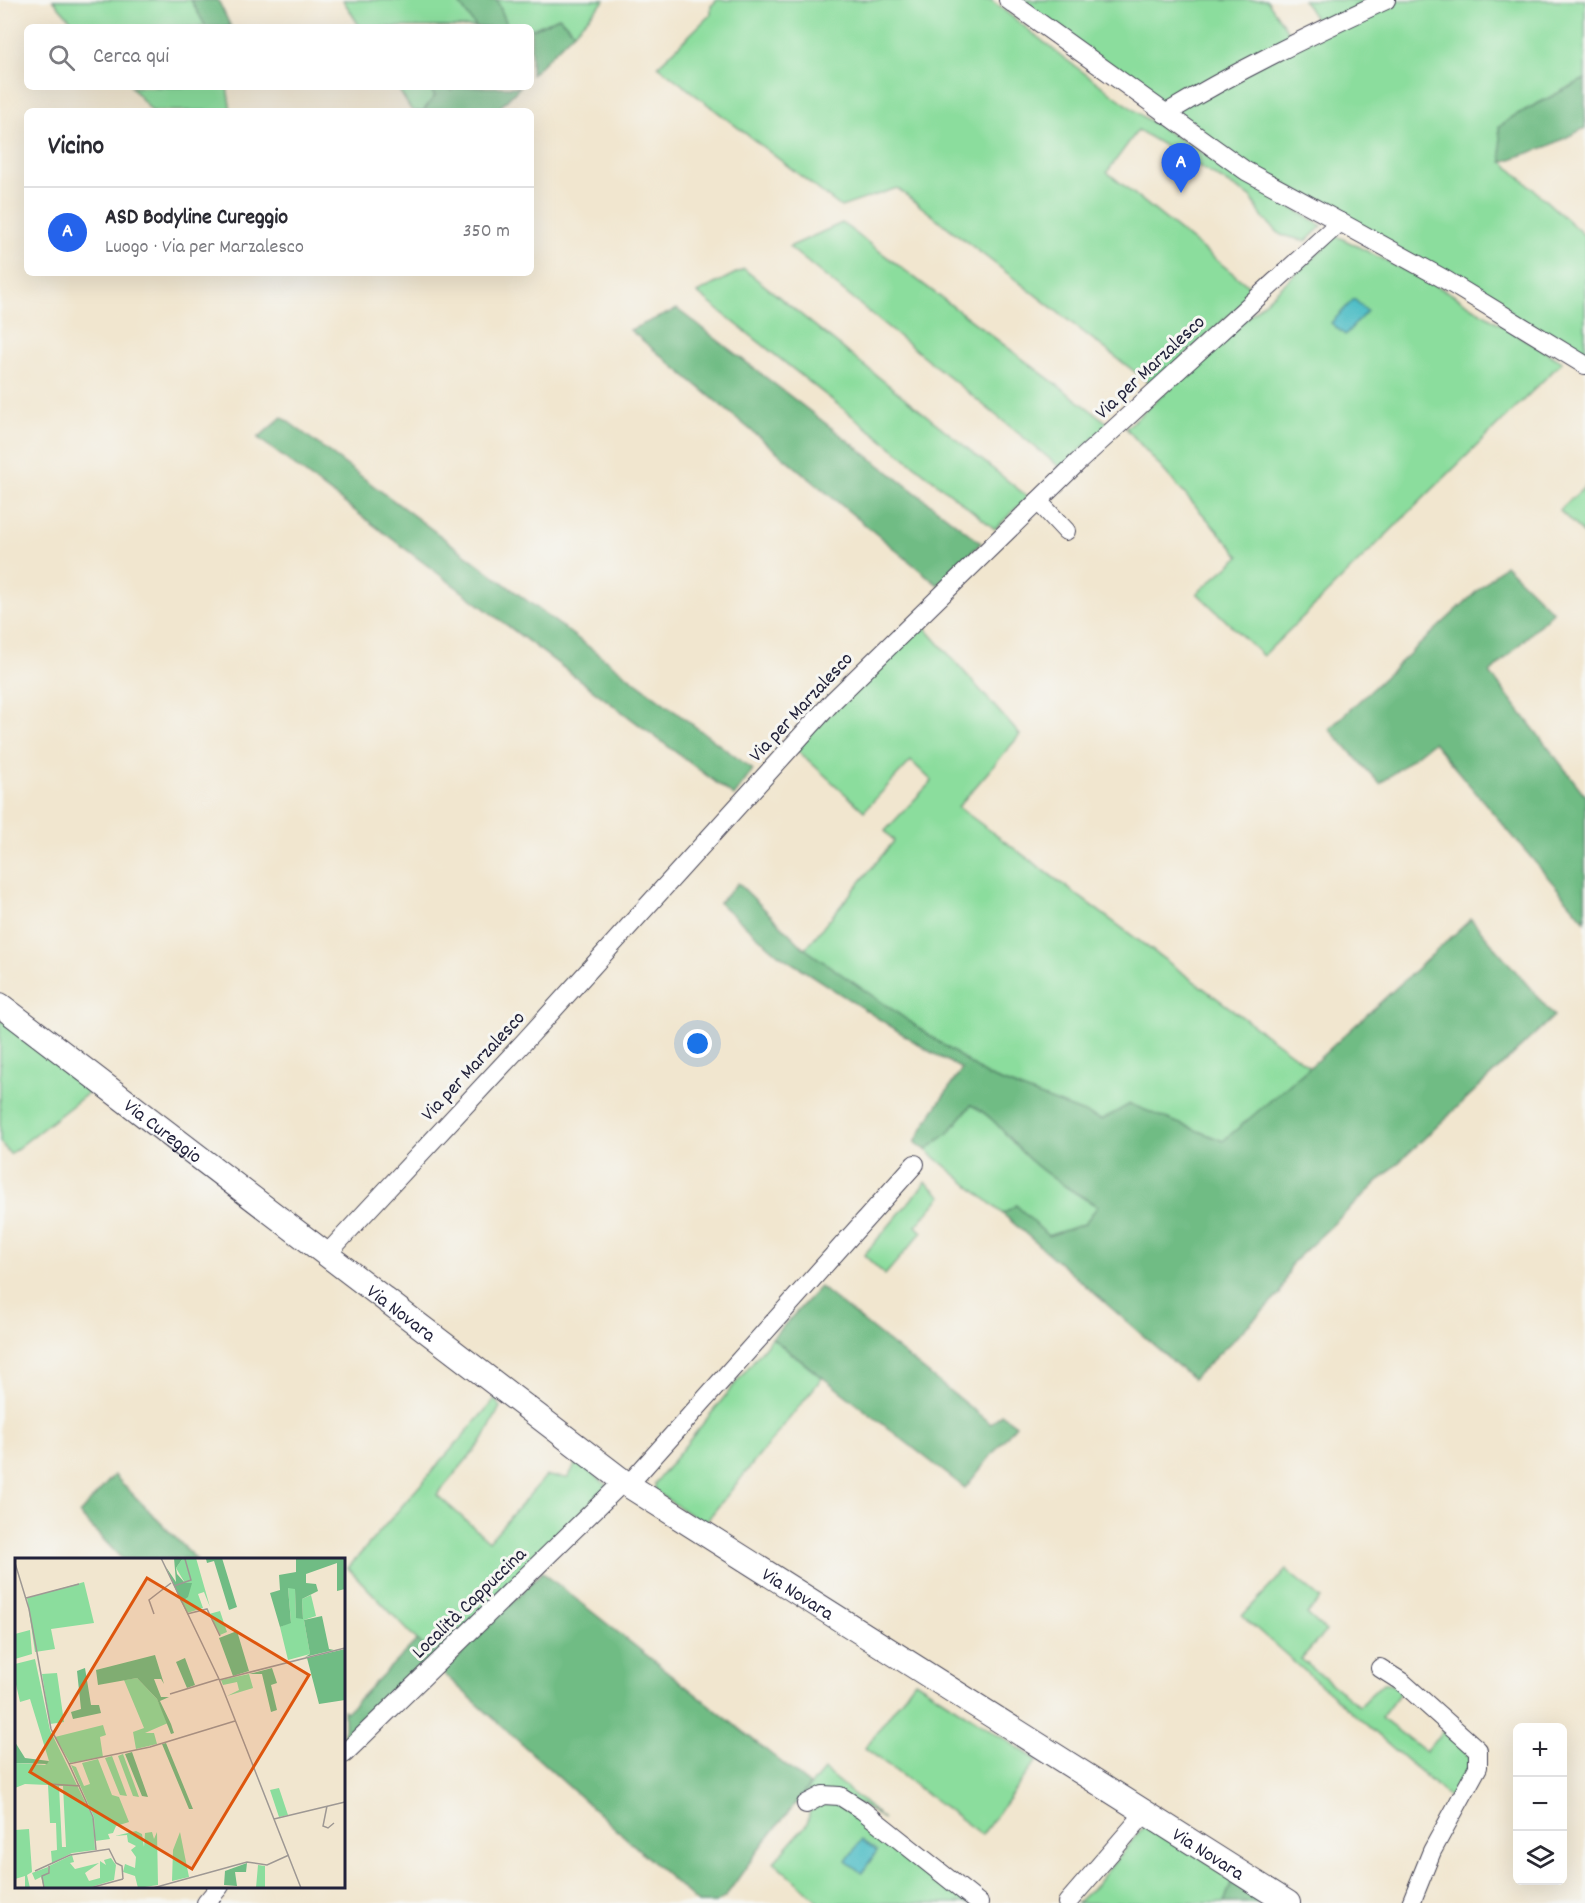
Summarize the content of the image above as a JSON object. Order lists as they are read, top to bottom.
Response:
{
  "streets": {
    "main road": ["Via Cureggio", "Via Novara"],
    "street": ["Via per Marzalesco", "Località Cappuccina"]
  },
  "crossings": [
    ["Via per Marzalesco", "Via Cureggio"],
    ["Via per Marzalesco", "Via Novara"],
    ["Via Cureggio", "Via Novara"],
    ["Via Novara", "Località Cappuccina"]
  ],
  "page": {
    "search": "Cerca qui",
    "heading": "Vicino",
    "pins": "A",
    "list": [
      {
        "mark": "A",
        "name": "ASD Bodyline Cureggio",
        "note": "Luogo · Via per Marzalesco",
        "value": "350 m"
      }
    ],
    "map_buttons": ["+", "−"]
  }
}
